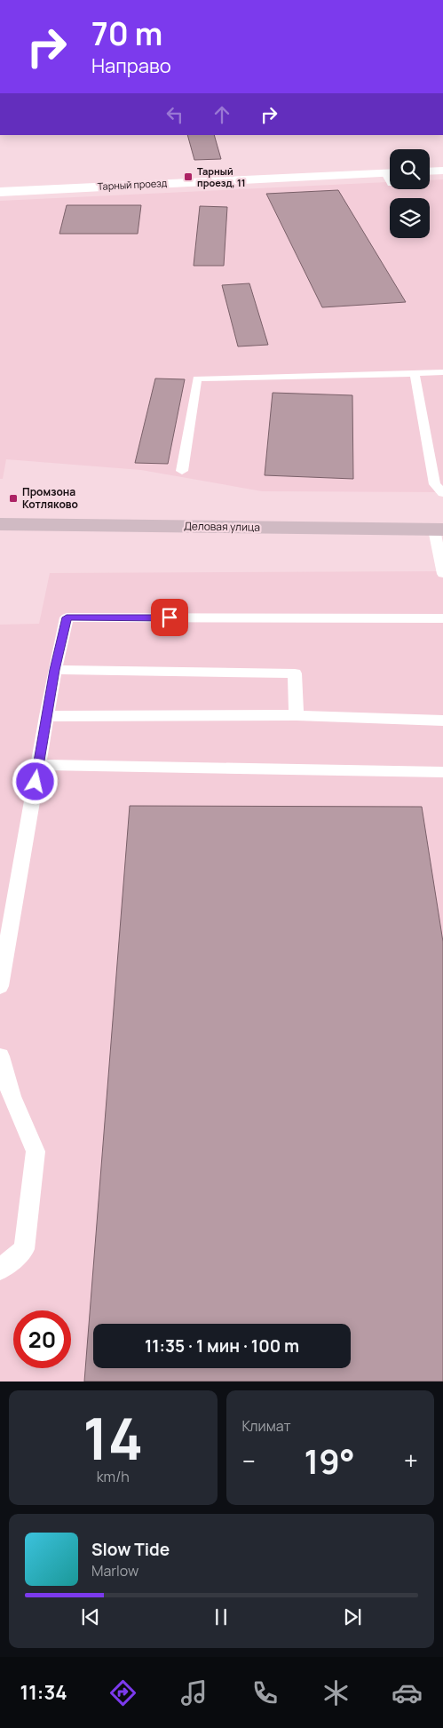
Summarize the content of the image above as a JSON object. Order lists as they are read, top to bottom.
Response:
{
  "streets": {
    "street": ["Тарный проезд", "Деловая улица"]
  },
  "places": {
    "transit": ["Тарный проезд, 11", "Промзона Котляково"]
  },
  "page": {
    "turn": ["70 m", "Направо"],
    "limit": "20",
    "trip": "11:35 · 1 мин · 100 m",
    "tile": [
      ["14", "km/h"],
      "Климат"
    ],
    "heat": ["−", "19°", "+"],
    "song": ["Slow Tide", "Marlow"],
    "tabs": "11:34"
  }
}
